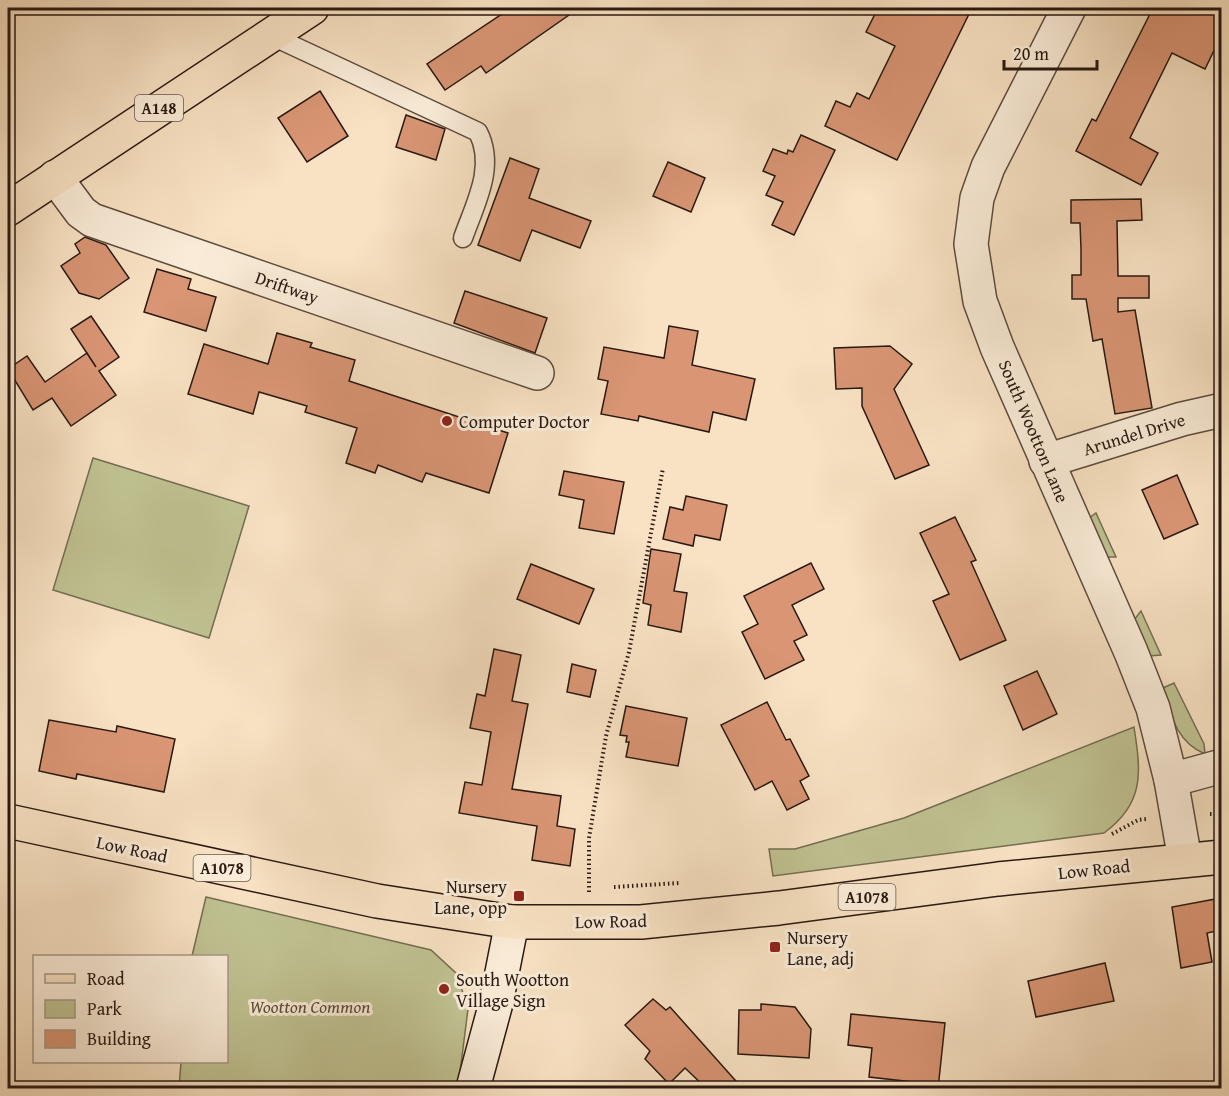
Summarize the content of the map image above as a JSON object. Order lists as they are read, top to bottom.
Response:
{
  "streets": {
    "main road": ["A148", "Low Road", "A1078"],
    "street": ["Driftway", "South Wootton Lane", "Arundel Drive"]
  },
  "crossings": [
    ["A148", "Driftway"],
    ["South Wootton Lane", "Arundel Drive"],
    ["South Wootton Lane", "Low Road"]
  ],
  "parks": ["Wootton Common"],
  "places": {
    "other": ["Computer Doctor", "South Wootton Village Sign"],
    "transit": ["Nursery Lane, opp", "Nursery Lane, adj"]
  },
  "legend": ["Road", "Park", "Building"],
  "scale_bar": "20 m"
}
